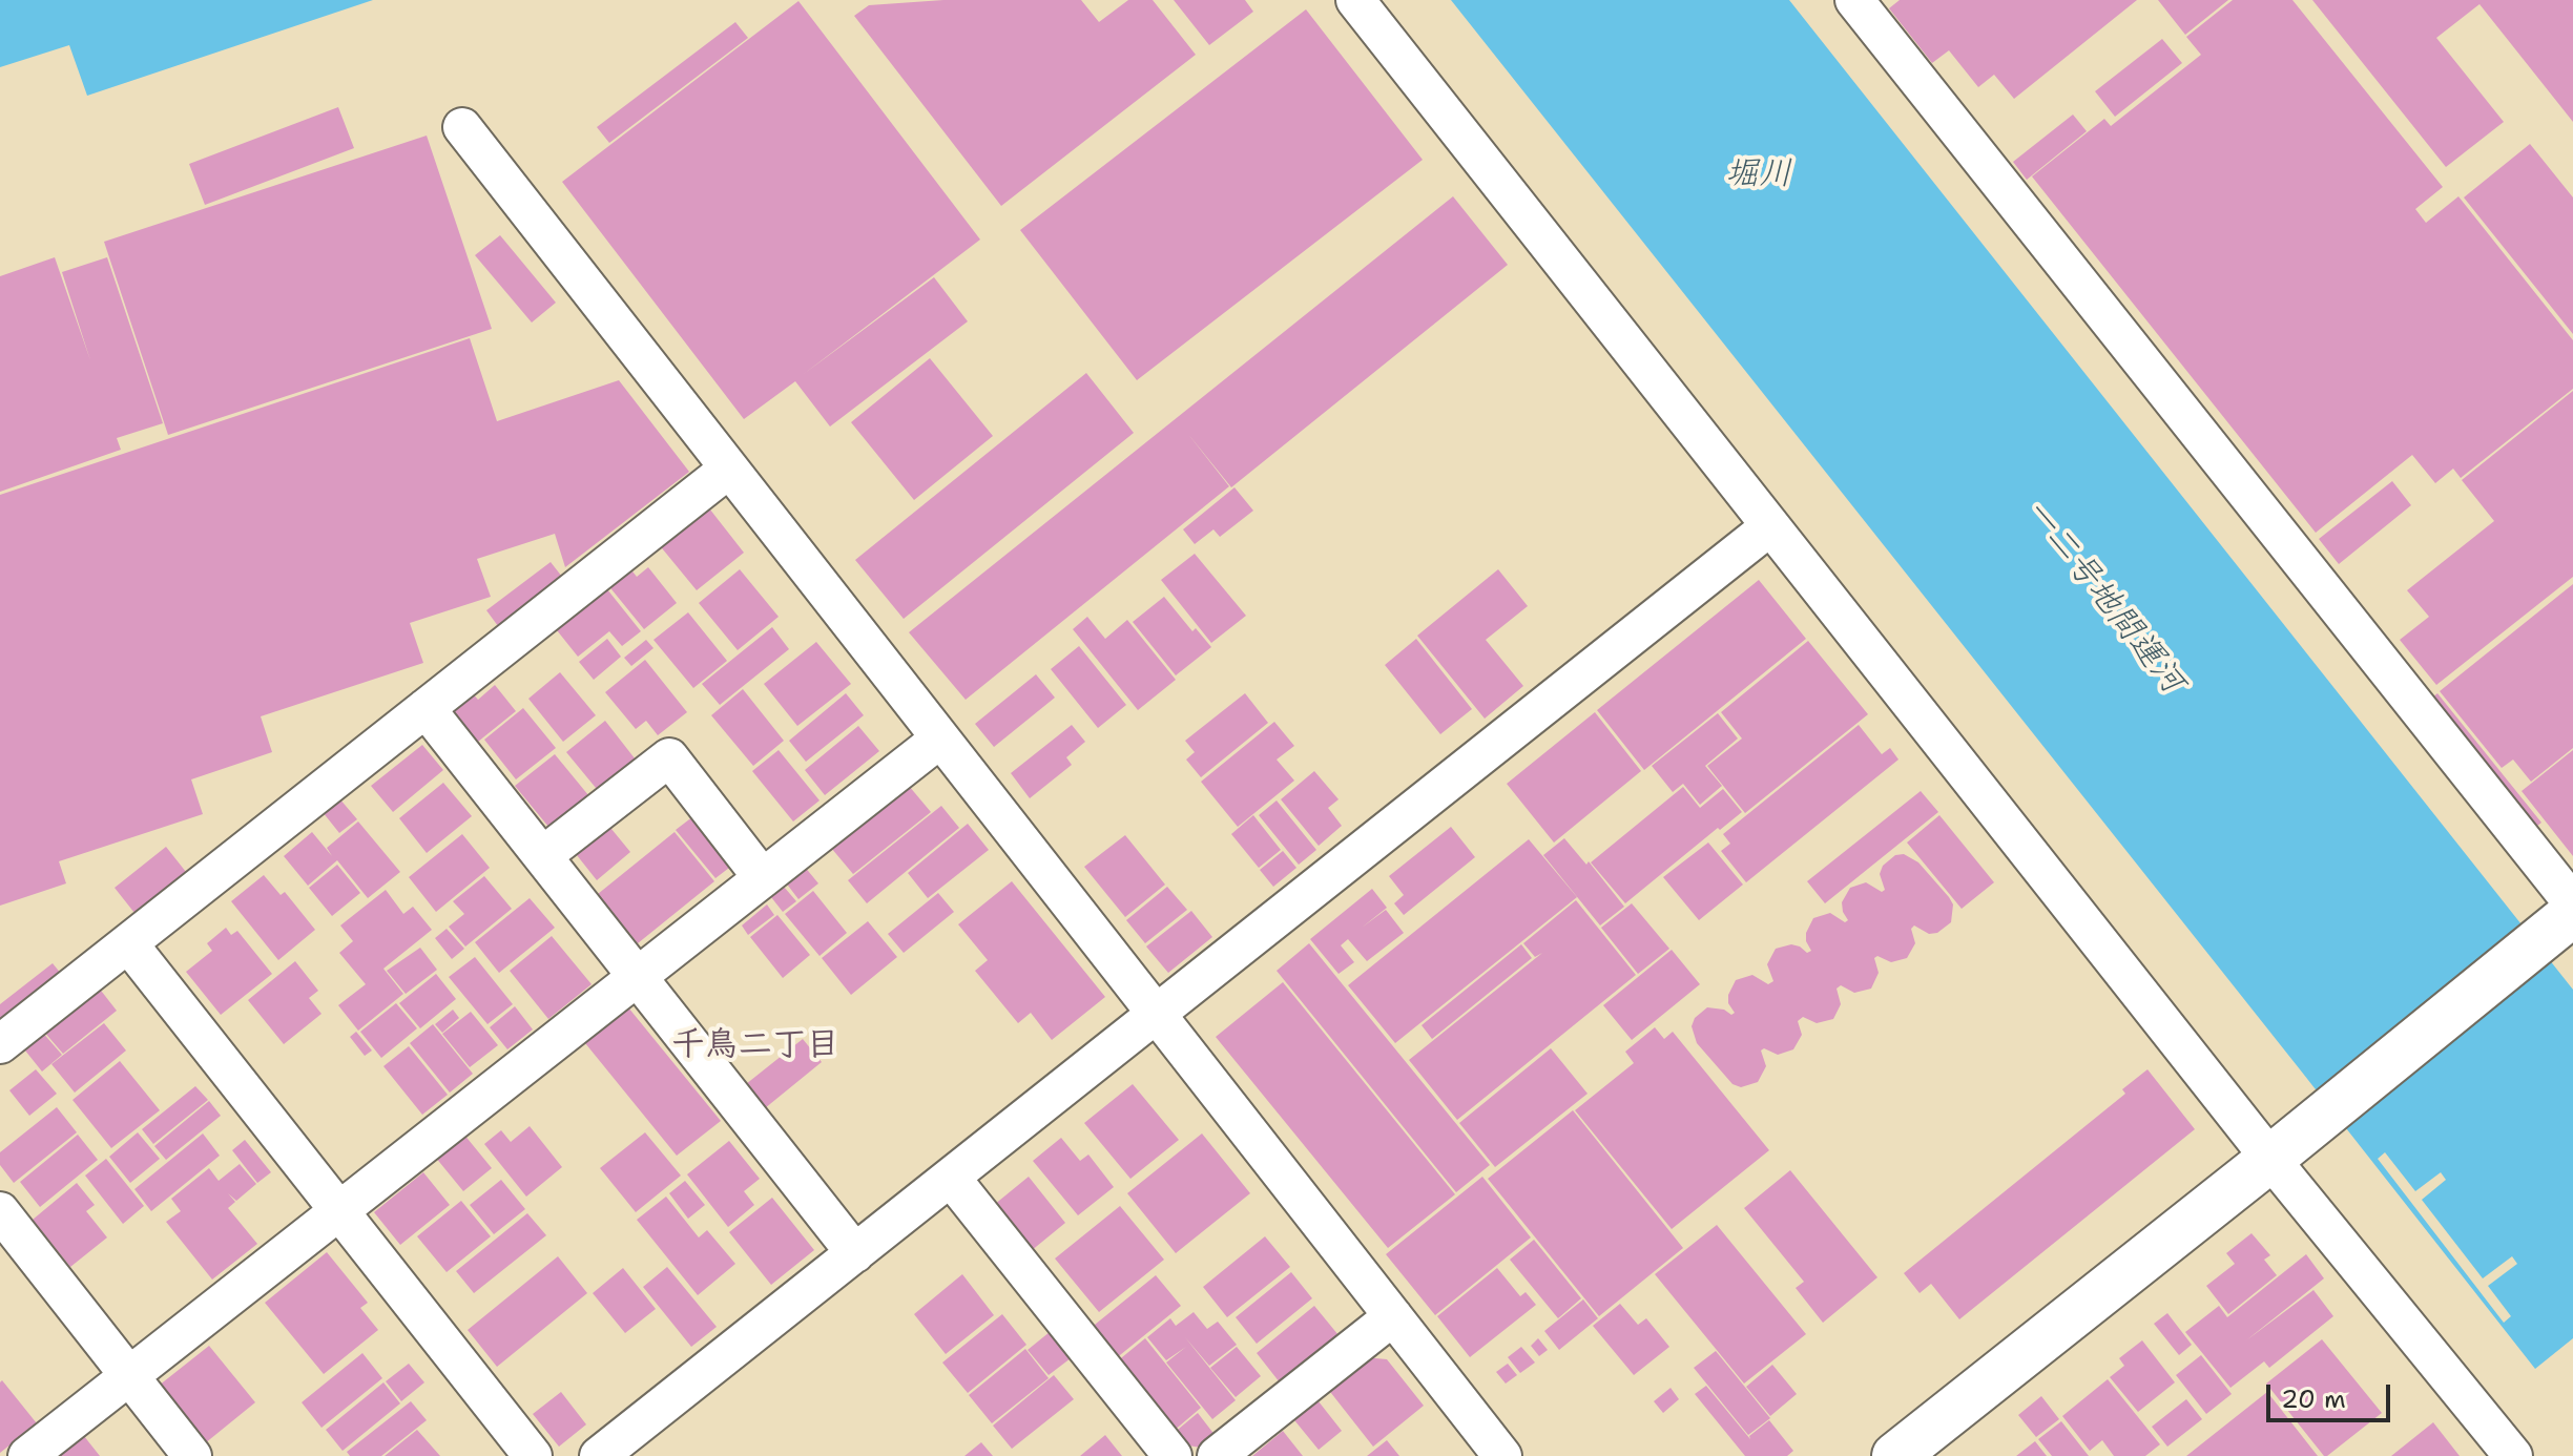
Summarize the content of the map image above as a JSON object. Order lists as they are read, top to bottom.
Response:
{
  "districts": ["千鳥二丁目"],
  "water": ["堀川", "一二号地間運河"],
  "scale_bar": "20 m"
}
